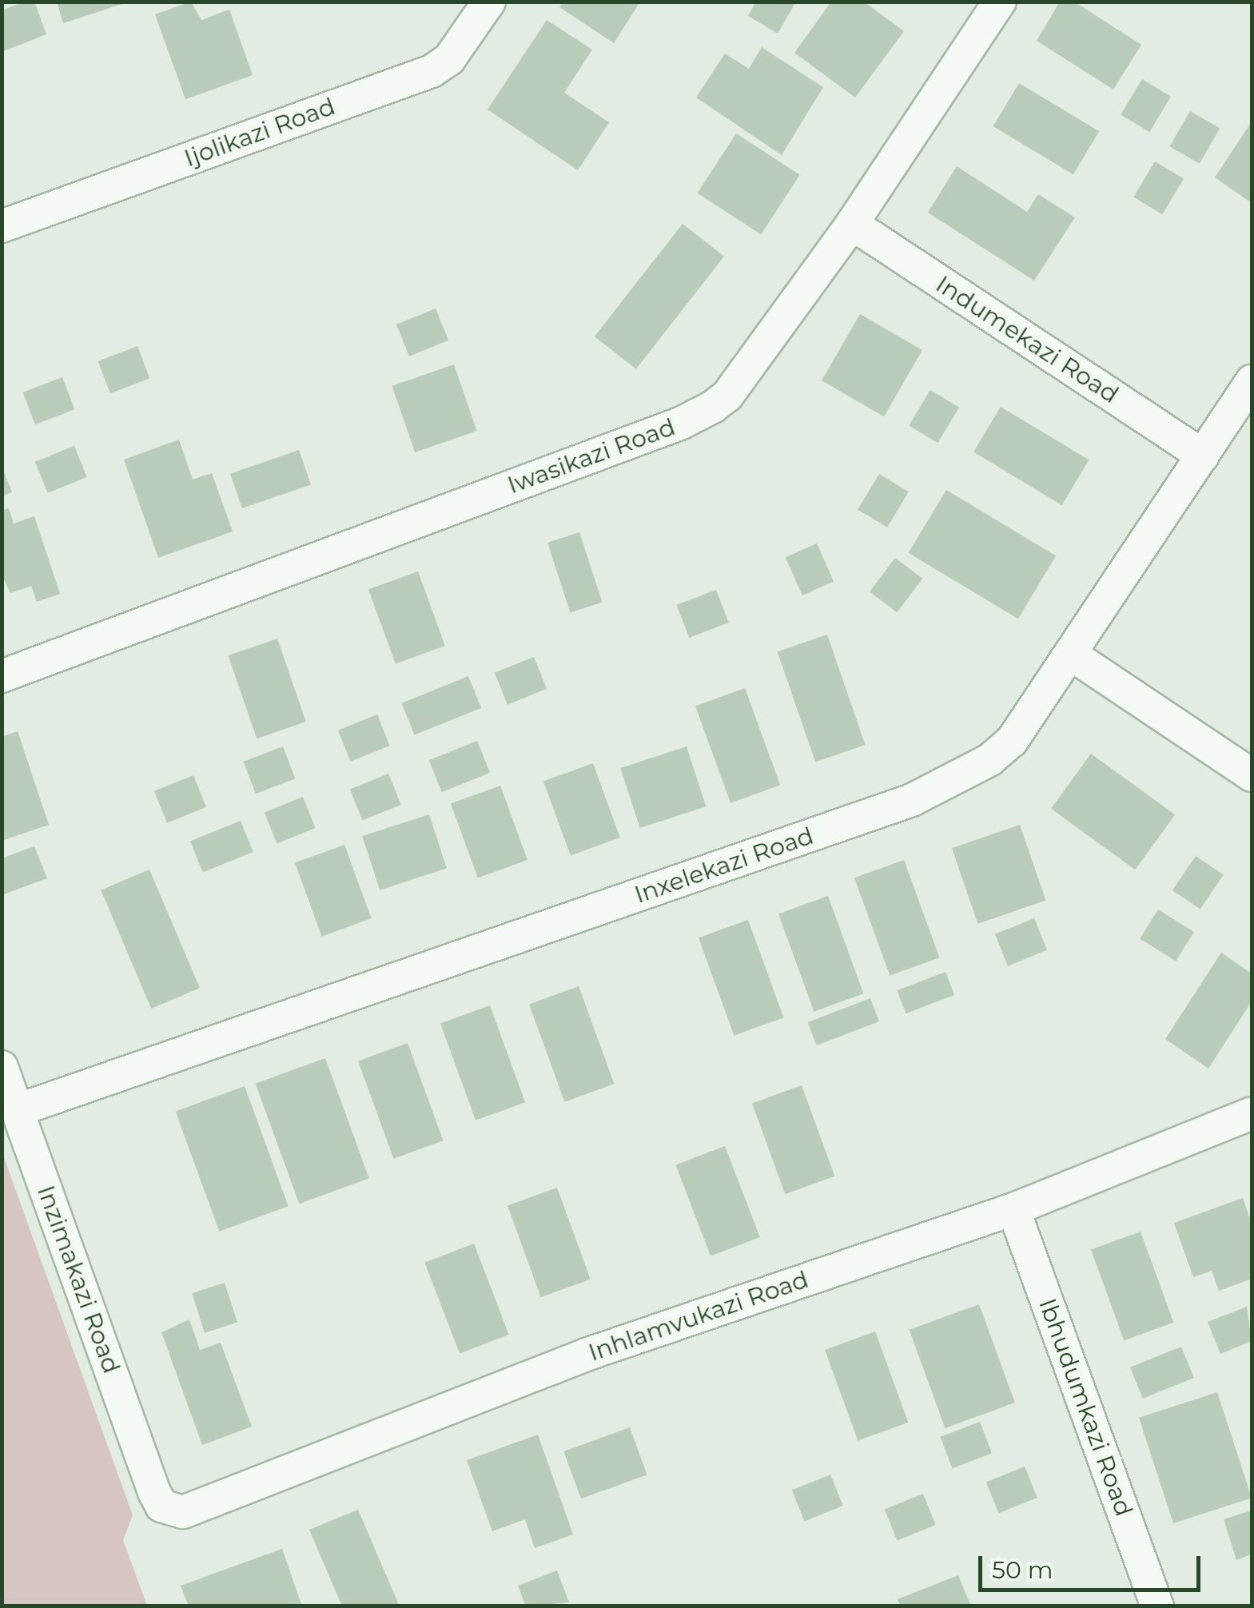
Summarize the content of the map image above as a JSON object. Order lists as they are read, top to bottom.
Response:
{
  "streets": {
    "street": [
      "Ijolikazi Road",
      "Indumekazi Road",
      "Iwasikazi Road",
      "Inxelekazi Road",
      "Inzimakazi Road",
      "Inhlamvukazi Road",
      "Ibhudumkazi Road"
    ]
  },
  "crossings": [
    ["Indumekazi Road", "Iwasikazi Road"],
    ["Indumekazi Road", "Inxelekazi Road"],
    ["Inxelekazi Road", "Inzimakazi Road"],
    ["Inzimakazi Road", "Inhlamvukazi Road"],
    ["Inhlamvukazi Road", "Ibhudumkazi Road"]
  ],
  "scale_bar": "50 m"
}
